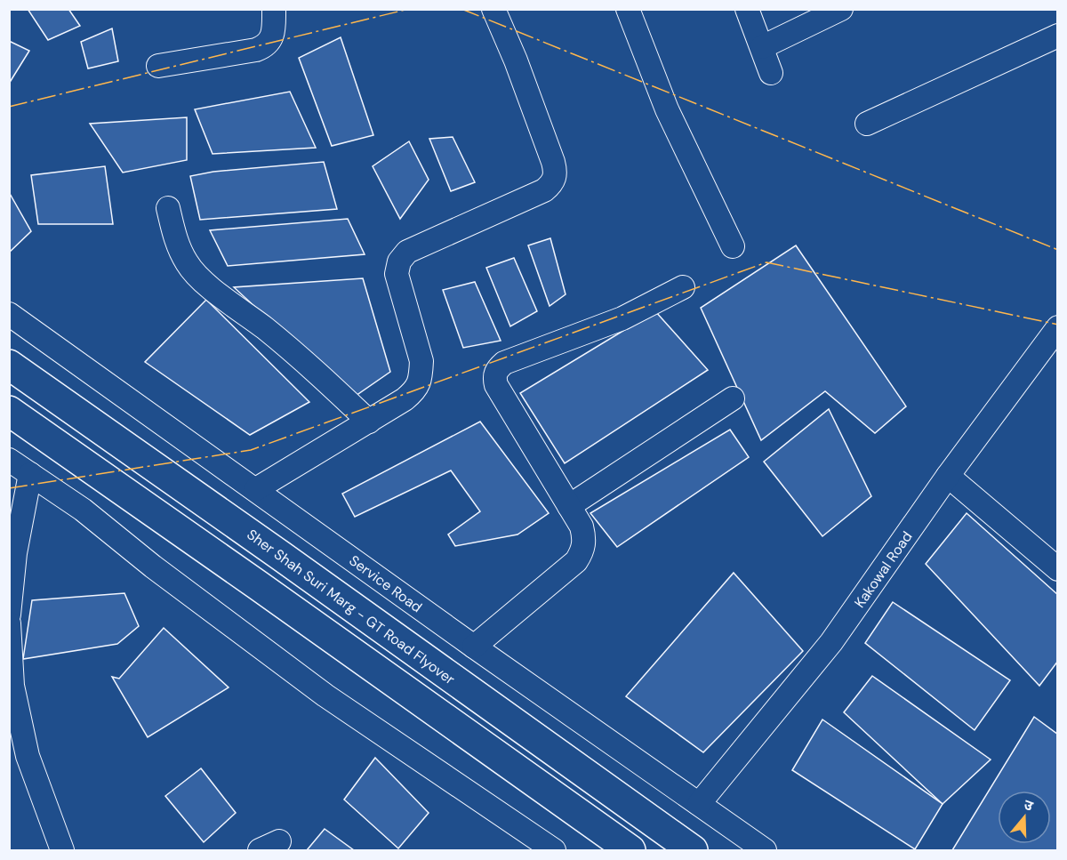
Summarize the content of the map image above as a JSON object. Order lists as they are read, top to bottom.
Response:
{
  "streets": {
    "highway": ["Sher Shah Suri Marg - GT Road Flyover"],
    "street": ["Kakowal Road", "Service Road"]
  },
  "crossings": [
    ["Kakowal Road", "Service Road"]
  ],
  "north": "top"
}
